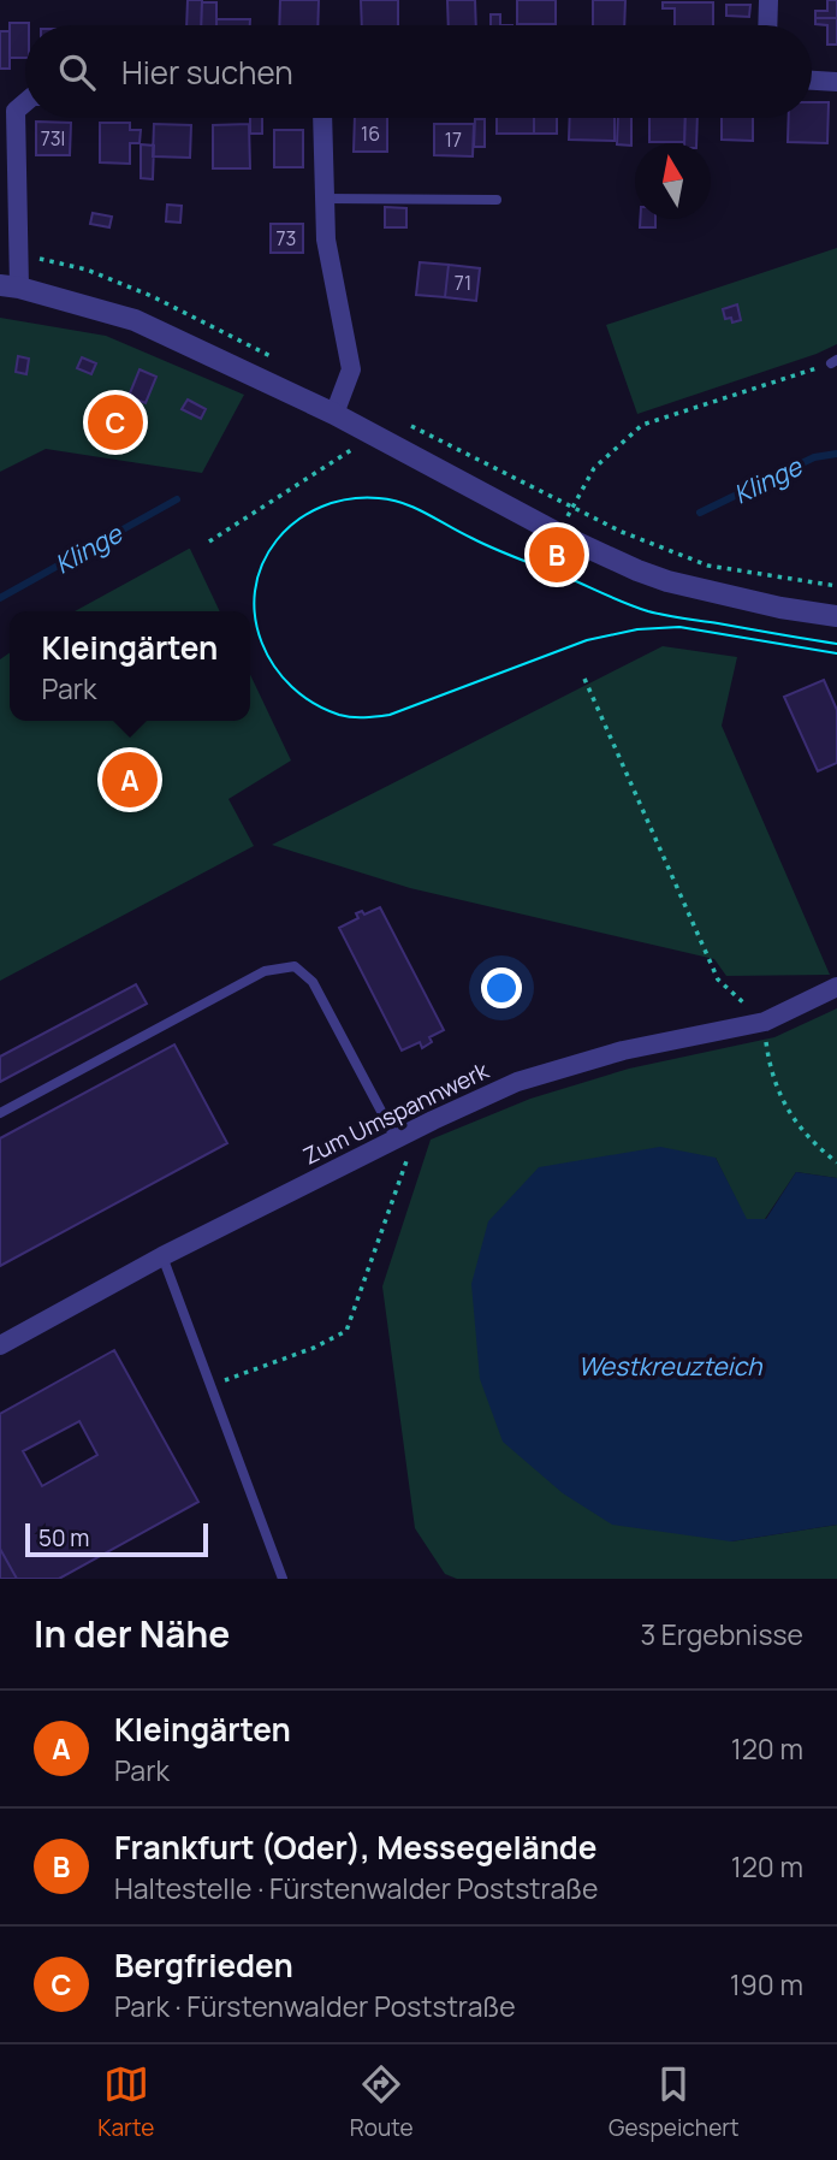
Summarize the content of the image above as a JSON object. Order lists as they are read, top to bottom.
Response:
{
  "streets": {
    "street": ["Zum Umspannwerk"]
  },
  "water": ["Klinge", "Westkreuzteich"],
  "house_numbers": [
    "16",
    "73I",
    "17",
    "73",
    "71"
  ],
  "scale_bar": "50 m",
  "north": "top",
  "page": {
    "search": "Hier suchen",
    "pins": ["C", "B", "A"],
    "popup": ["Kleingärten", "Park"],
    "scale": "50 m",
    "heading": ["In der Nähe", "3 Ergebnisse"],
    "list": [
      {
        "mark": "A",
        "name": "Kleingärten",
        "note": "Park",
        "value": "120 m"
      },
      {
        "mark": "B",
        "name": "Frankfurt (Oder), Messegelände",
        "note": "Haltestelle · Fürstenwalder Poststraße",
        "value": "120 m"
      },
      {
        "mark": "C",
        "name": "Bergfrieden",
        "note": "Park · Fürstenwalder Poststraße",
        "value": "190 m"
      }
    ],
    "nav": ["Karte", "Route", "Gespeichert"]
  }
}
